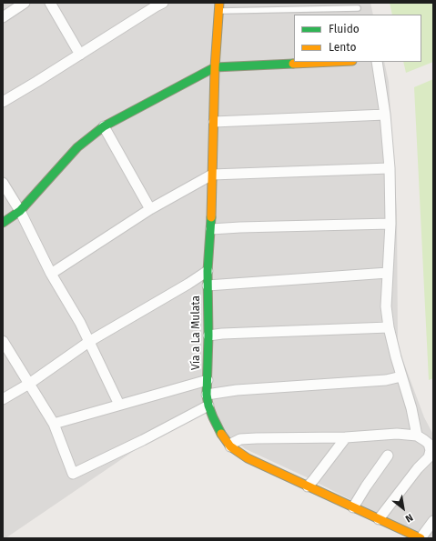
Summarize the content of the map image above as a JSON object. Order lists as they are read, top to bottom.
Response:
{
  "streets": {
    "street": ["Vía a La Mulata"]
  },
  "legend": ["Fluido", "Lento"],
  "north": "bottom right"
}
